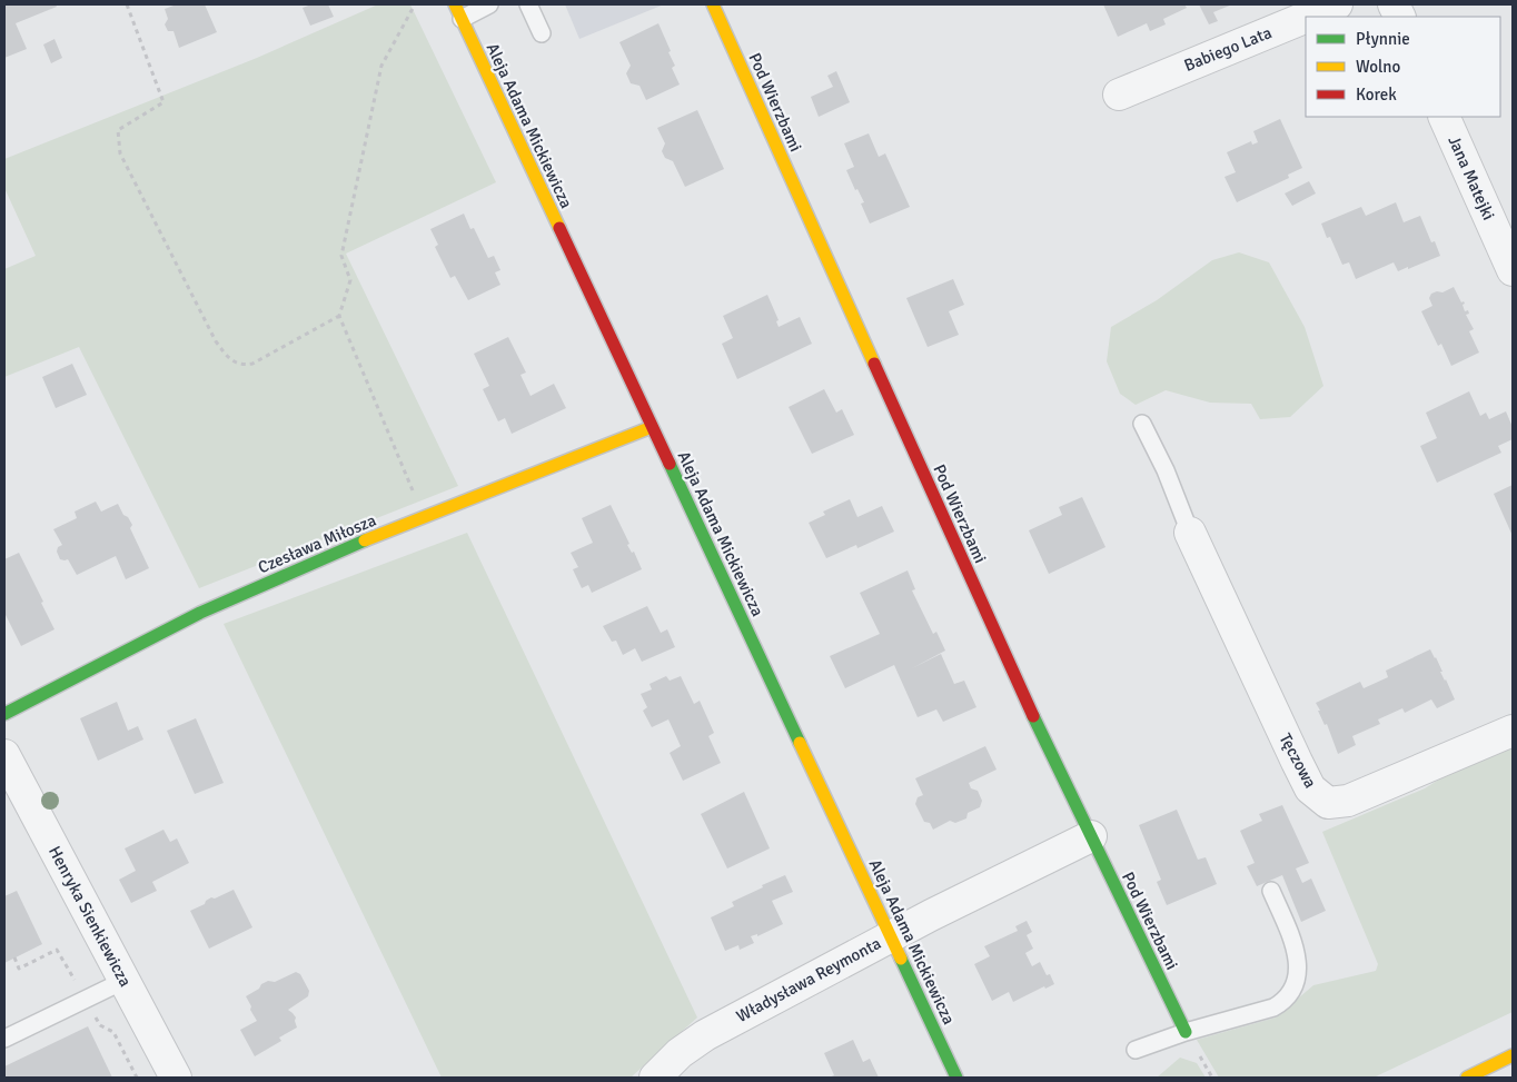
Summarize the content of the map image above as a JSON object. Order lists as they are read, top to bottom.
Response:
{
  "streets": {
    "street": [
      "Babiego Lata",
      "Pod Wierzbami",
      "Aleja Adama Mickiewicza",
      "Jana Matejki",
      "Czesława Miłosza",
      "Tęczowa",
      "Henryka Sienkiewicza",
      "Władysława Reymonta"
    ]
  },
  "crossings": [
    ["Pod Wierzbami", "Władysława Reymonta"],
    ["Aleja Adama Mickiewicza", "Czesława Miłosza"],
    ["Aleja Adama Mickiewicza", "Władysława Reymonta"]
  ],
  "legend": ["Płynnie", "Wolno", "Korek"]
}
